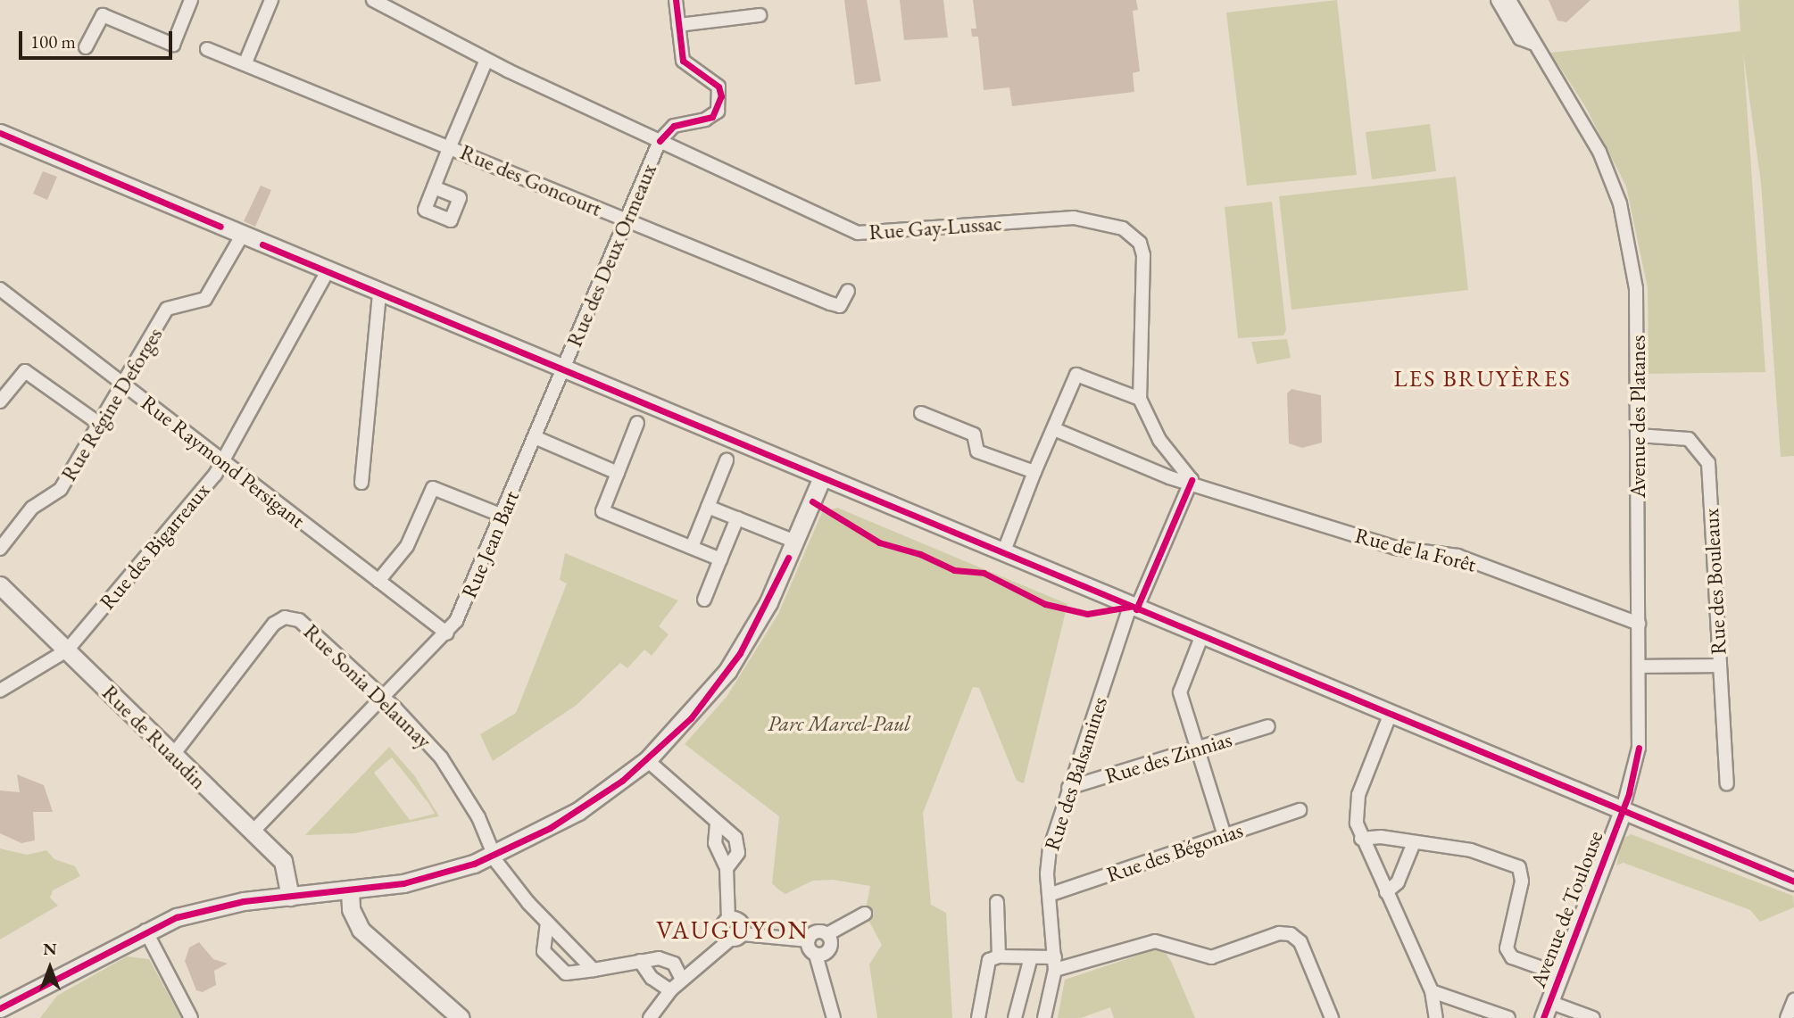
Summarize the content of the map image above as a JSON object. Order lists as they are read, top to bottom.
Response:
{
  "streets": {
    "main road": ["Rue de Ruaudin", "Avenue de Toulouse"],
    "street": [
      "Rue des Goncourt",
      "Rue Gay-Lussac",
      "Rue des Deux Ormeaux",
      "Rue Régine Deforges",
      "Avenue des Platanes",
      "Rue Raymond Persigant",
      "Rue Jean Bart",
      "Rue des Bigarreaux",
      "Rue de la Forêt",
      "Rue des Bouleaux",
      "Rue Sonia Delaunay",
      "Rue des Zinnias",
      "Rue des Balsamines",
      "Rue des Bégonias"
    ]
  },
  "crossings": [
    ["Rue des Goncourt", "Rue des Deux Ormeaux"],
    ["Rue Gay-Lussac", "Rue des Deux Ormeaux"],
    ["Rue Gay-Lussac", "Rue de la Forêt"],
    ["Rue Gay-Lussac", "Rue des Balsamines"],
    ["Rue des Deux Ormeaux", "Rue Jean Bart"],
    ["Rue Régine Deforges", "Rue Raymond Persigant"],
    ["Avenue des Platanes", "Rue de la Forêt"],
    ["Avenue des Platanes", "Rue des Bouleaux"],
    ["Avenue des Platanes", "Avenue de Toulouse"],
    ["Rue Raymond Persigant", "Rue Jean Bart"],
    ["Rue Raymond Persigant", "Rue des Bigarreaux"],
    ["Rue Jean Bart", "Rue Sonia Delaunay"],
    ["Rue Jean Bart", "Rue de Ruaudin"],
    ["Rue des Bigarreaux", "Rue de Ruaudin"],
    ["Rue de la Forêt", "Rue des Balsamines"],
    ["Rue Sonia Delaunay", "Rue de Ruaudin"],
    ["Rue des Zinnias", "Rue des Balsamines"],
    ["Rue des Balsamines", "Rue des Bégonias"]
  ],
  "districts": ["LES BRUYÈRES", "VAUGUYON"],
  "parks": ["Parc Marcel-Paul"],
  "scale_bar": "100 m",
  "north": "top"
}
